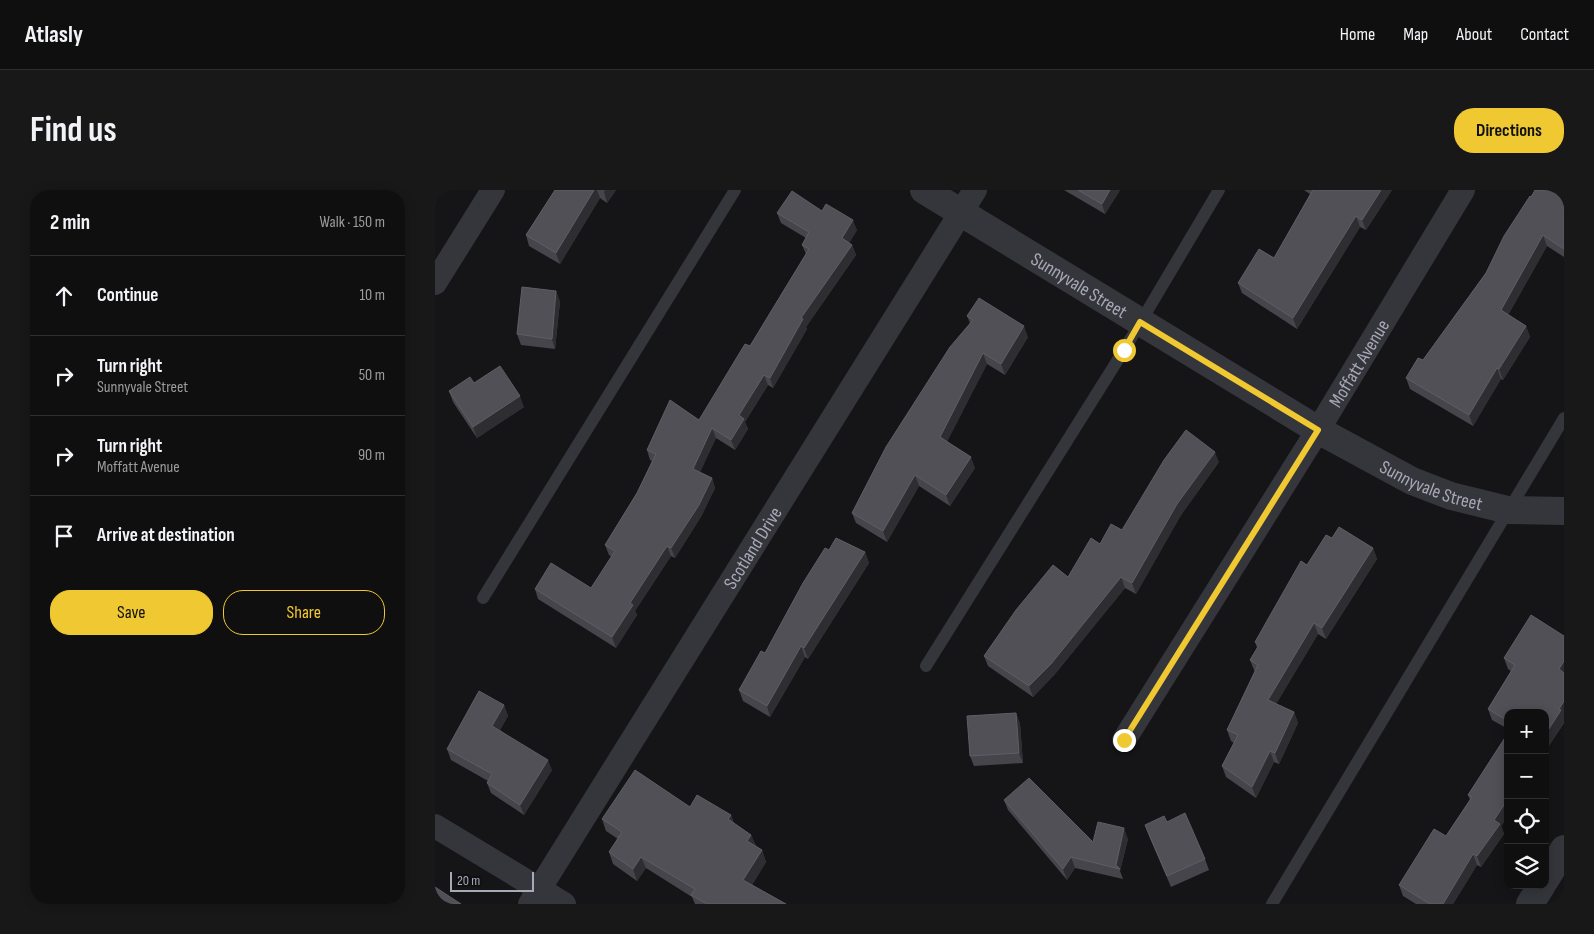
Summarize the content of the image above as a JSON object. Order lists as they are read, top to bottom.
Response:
{
  "streets": {
    "street": ["Sunnyvale Street", "Moffatt Avenue", "Scotland Drive"]
  },
  "crossings": [
    ["Sunnyvale Street", "Moffatt Avenue"],
    ["Sunnyvale Street", "Scotland Drive"]
  ],
  "scale_bar": "20 m",
  "page": {
    "header": "Atlasly",
    "nav": [
      "Home",
      "Map",
      "About",
      "Contact"
    ],
    "buttons": [
      "Directions",
      ["Save", "Share"]
    ],
    "title": "Find us",
    "heading": ["2 min", "Walk · 150 m"],
    "list": [
      ["Continue", "10 m"],
      ["Turn right", "Sunnyvale Street", "50 m"],
      ["Turn right", "Moffatt Avenue", "90 m"],
      "Arrive at destination"
    ],
    "map_buttons": ["+", "−"],
    "scale": "20 m"
  }
}
